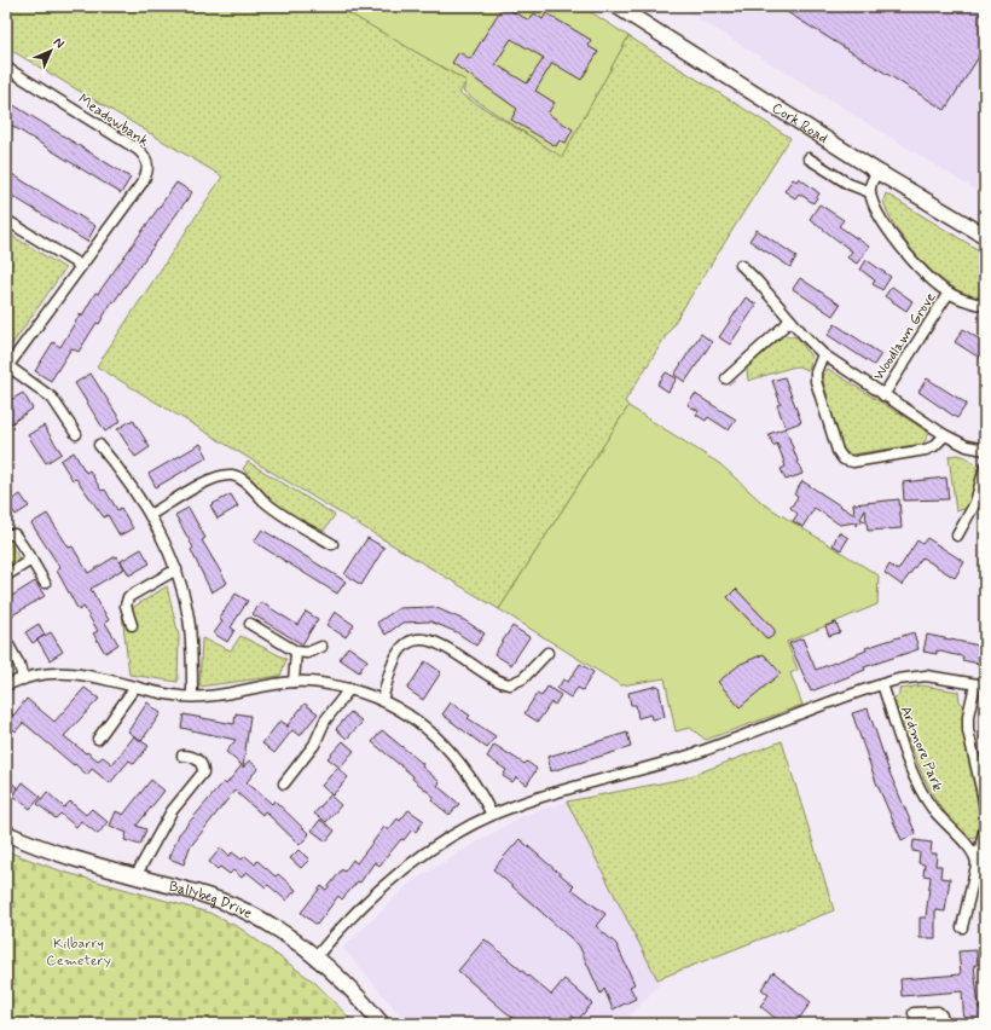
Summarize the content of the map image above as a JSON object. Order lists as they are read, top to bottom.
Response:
{
  "streets": {
    "main road": ["Cork Road", "Ballybeg Drive"],
    "street": ["Meadowbank", "Woodlawn Grove", "Ardmore Park"]
  },
  "parks": ["Kilbarry Cemetery"],
  "north": "top right"
}
